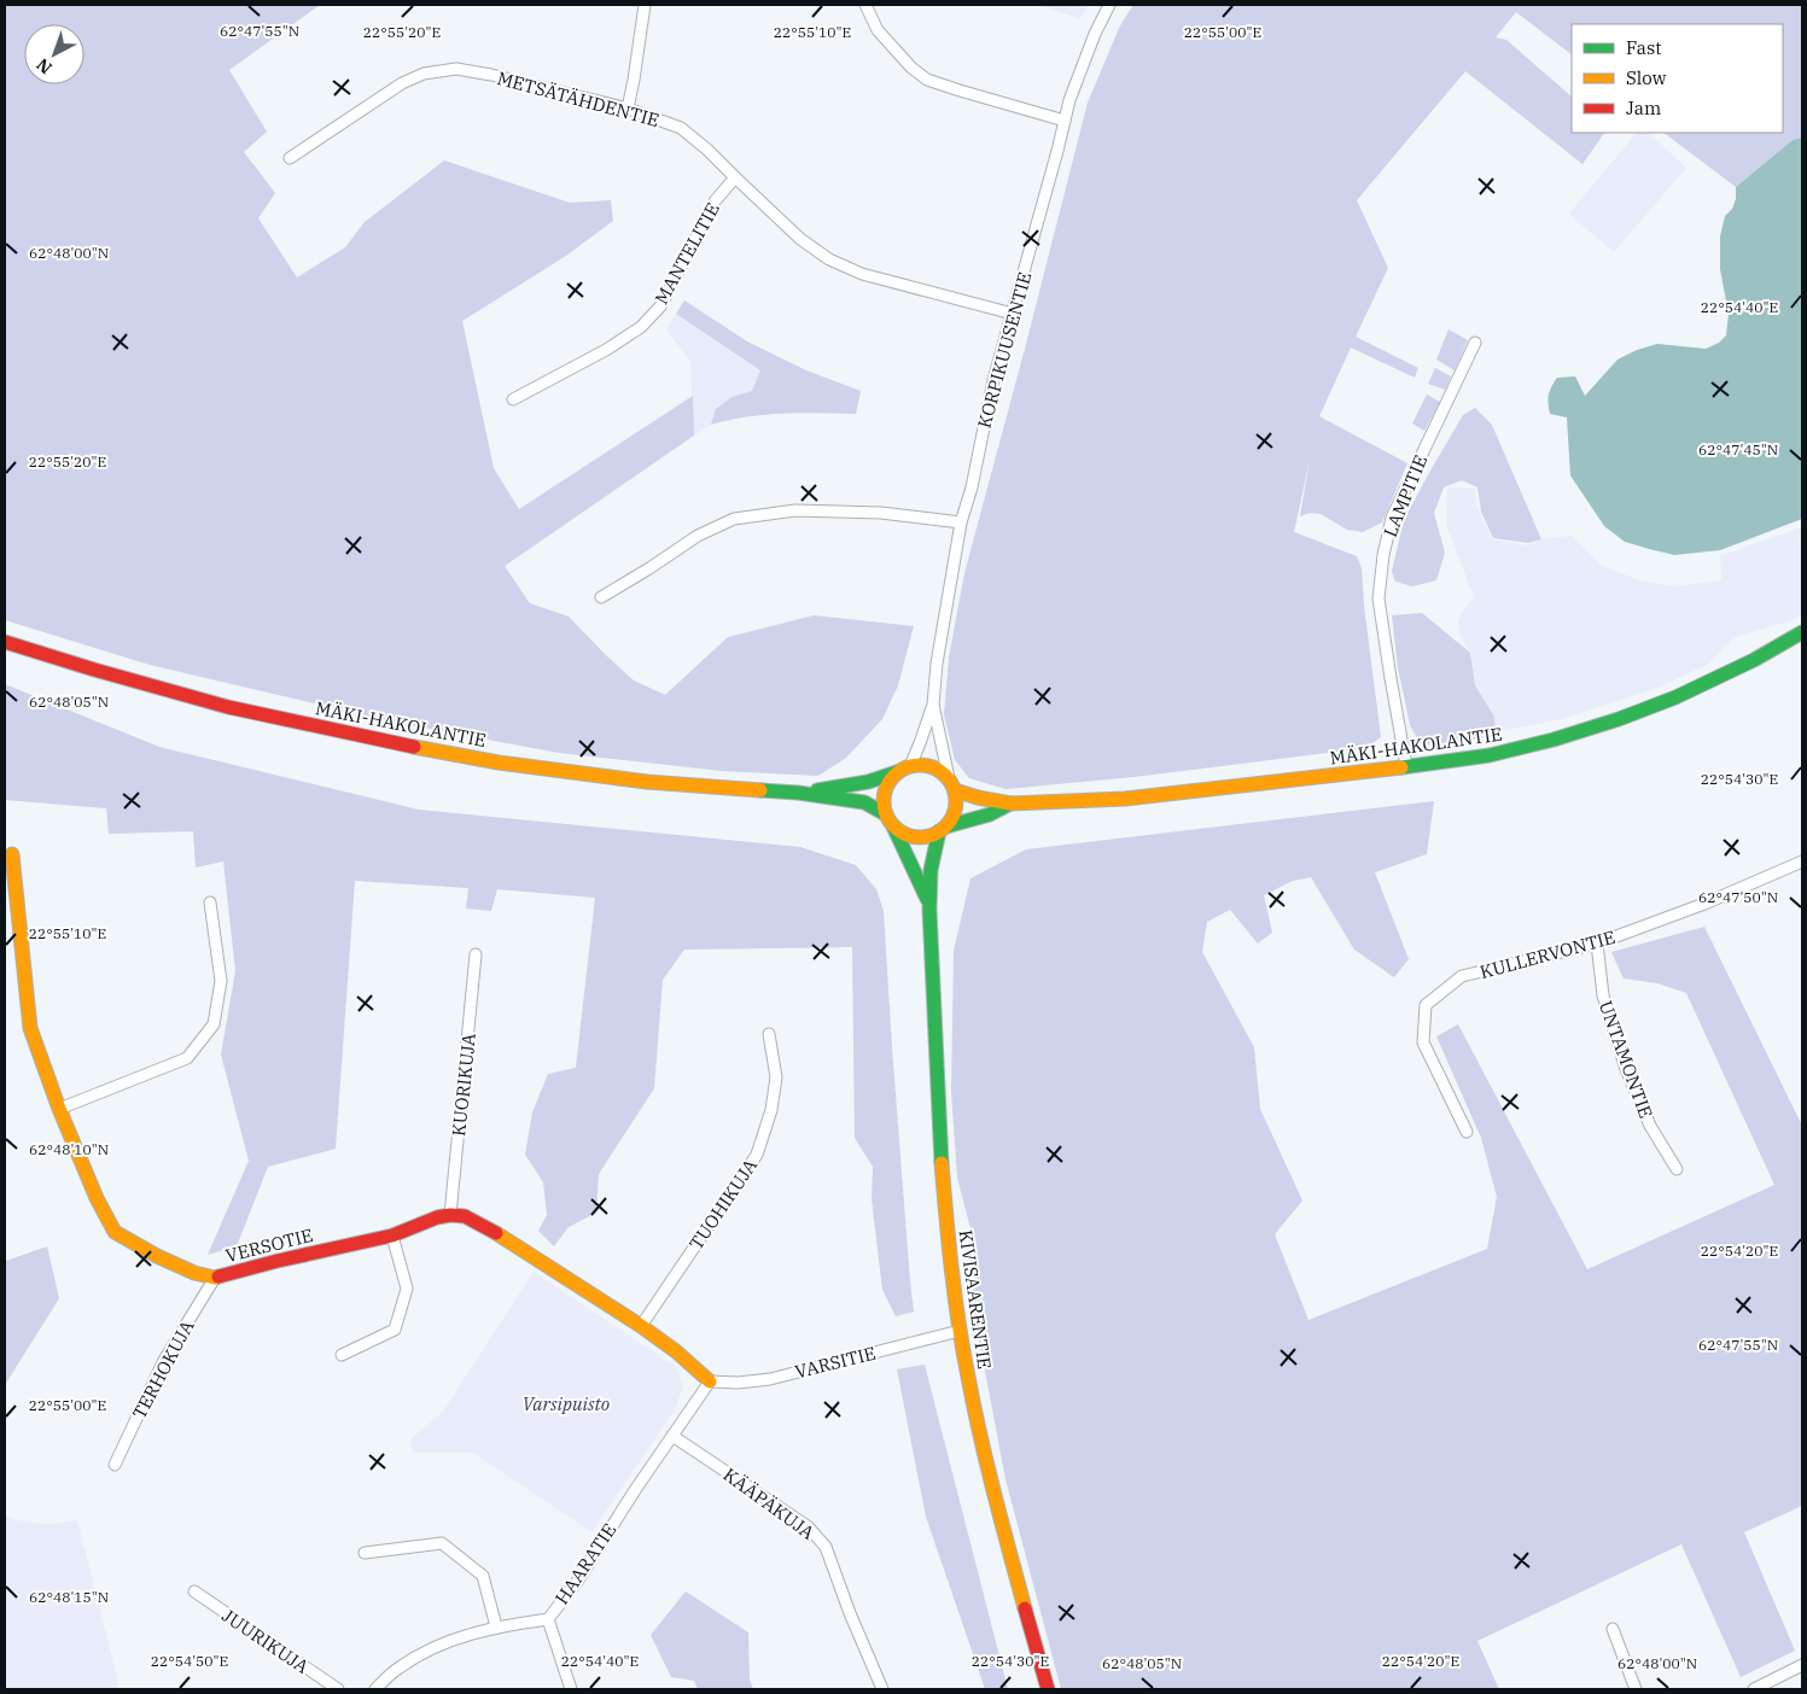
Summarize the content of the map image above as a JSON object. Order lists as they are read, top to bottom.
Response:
{
  "streets": {
    "street": [
      "METSÄTÄHDENTIE",
      "MANTELITIE",
      "KORPIKUUSENTIE",
      "LAMPITIE",
      "MÄKI-HAKOLANTIE",
      "KULLERVONTIE",
      "UNTAMONTIE",
      "KUORIKUJA",
      "TUOHIKUJA",
      "VERSOTIE",
      "KIVISAARENTIE",
      "VARSITIE",
      "TERHOKUJA",
      "KÄÄPÄKUJA",
      "HAARATIE",
      "JUURIKUJA"
    ]
  },
  "crossings": [
    ["METSÄTÄHDENTIE", "MANTELITIE"],
    ["METSÄTÄHDENTIE", "KORPIKUUSENTIE"],
    ["KORPIKUUSENTIE", "MÄKI-HAKOLANTIE"],
    ["KORPIKUUSENTIE", "KIVISAARENTIE"],
    ["LAMPITIE", "MÄKI-HAKOLANTIE"],
    ["MÄKI-HAKOLANTIE", "KIVISAARENTIE"],
    ["KULLERVONTIE", "UNTAMONTIE"],
    ["KUORIKUJA", "VERSOTIE"],
    ["VERSOTIE", "TERHOKUJA"],
    ["KIVISAARENTIE", "VARSITIE"],
    ["VARSITIE", "HAARATIE"],
    ["KÄÄPÄKUJA", "HAARATIE"]
  ],
  "parks": ["Varsipuisto"],
  "legend": ["Fast", "Slow", "Jam"],
  "north": "bottom left",
  "coordinates": [
    "62°47'55\"N",
    "22°55'20\"E",
    "22°55'10\"E",
    "22°55'00\"E",
    "62°48'00\"N",
    "22°54'40\"E",
    "62°47'45\"N",
    "62°48'05\"N",
    "22°54'30\"E",
    "62°47'50\"N",
    "62°48'10\"N",
    "22°54'20\"E",
    "62°48'15\"N",
    "22°54'50\"E"
  ]
}
